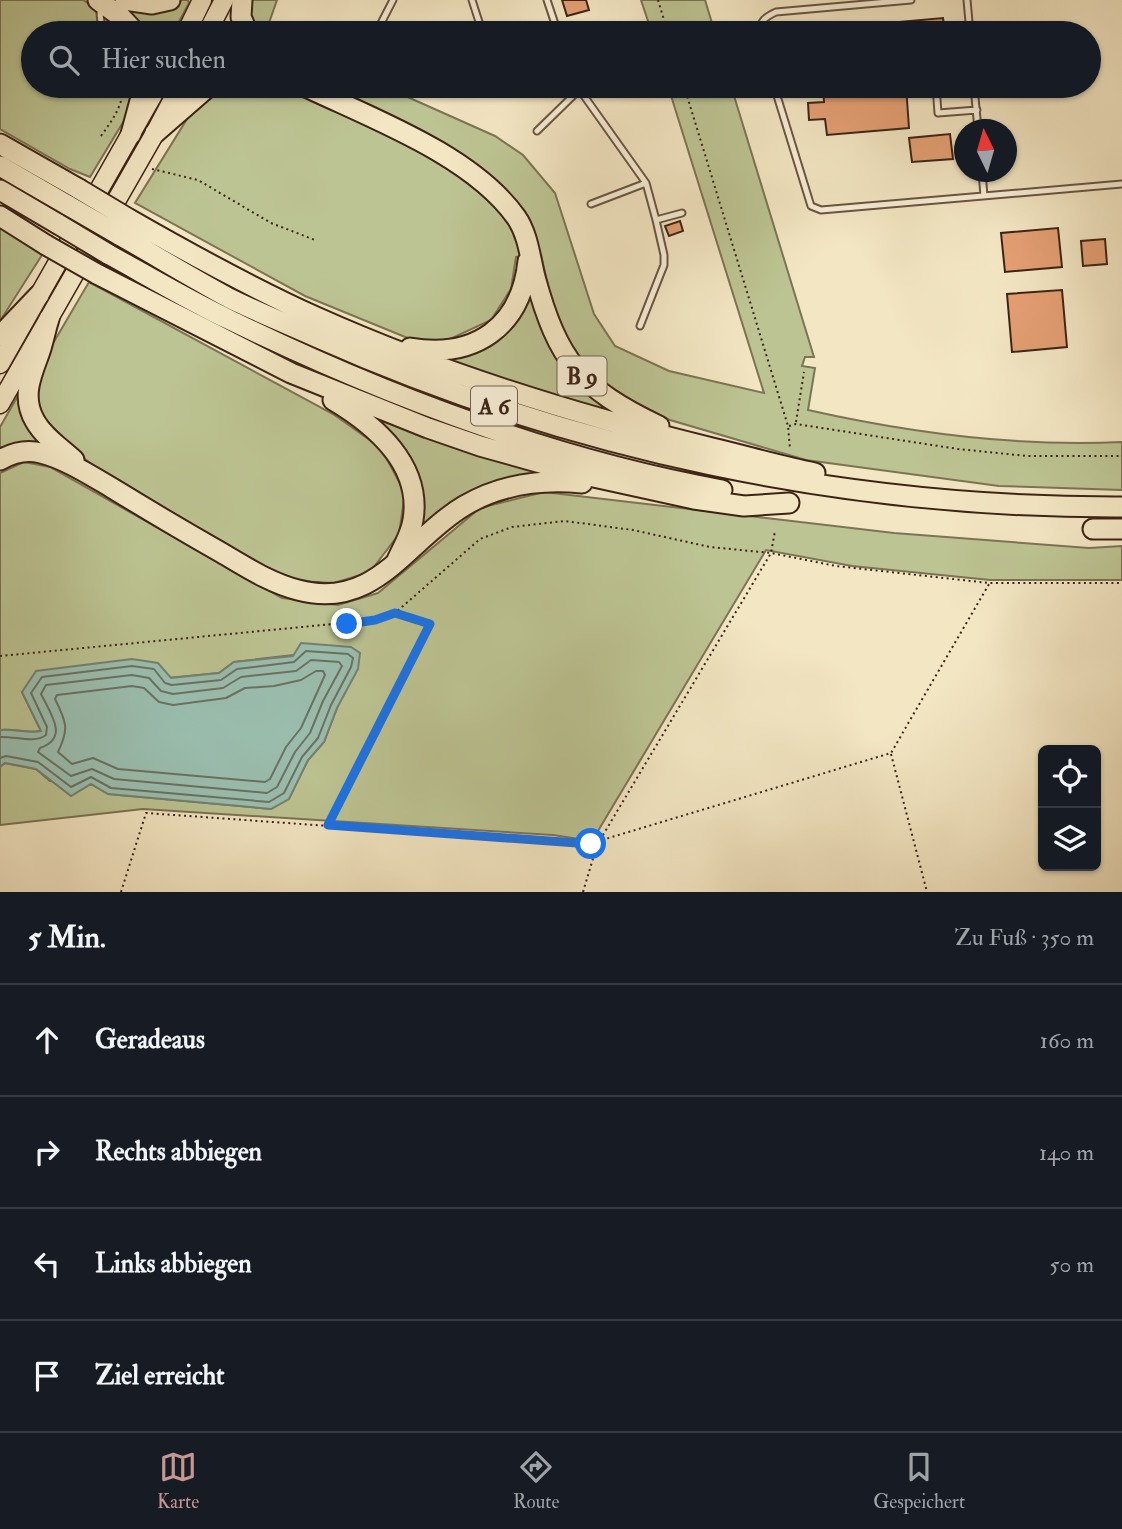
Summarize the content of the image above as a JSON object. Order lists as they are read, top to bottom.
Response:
{
  "streets": {
    "highway": ["B 9", "A 6"]
  },
  "north": "top",
  "page": {
    "search": "Hier suchen",
    "heading": ["5 Min.", "Zu Fuß · 350 m"],
    "list": [
      ["Geradeaus", "160 m"],
      ["Rechts abbiegen", "140 m"],
      ["Links abbiegen", "50 m"],
      "Ziel erreicht"
    ],
    "nav": ["Karte", "Route", "Gespeichert"]
  }
}
